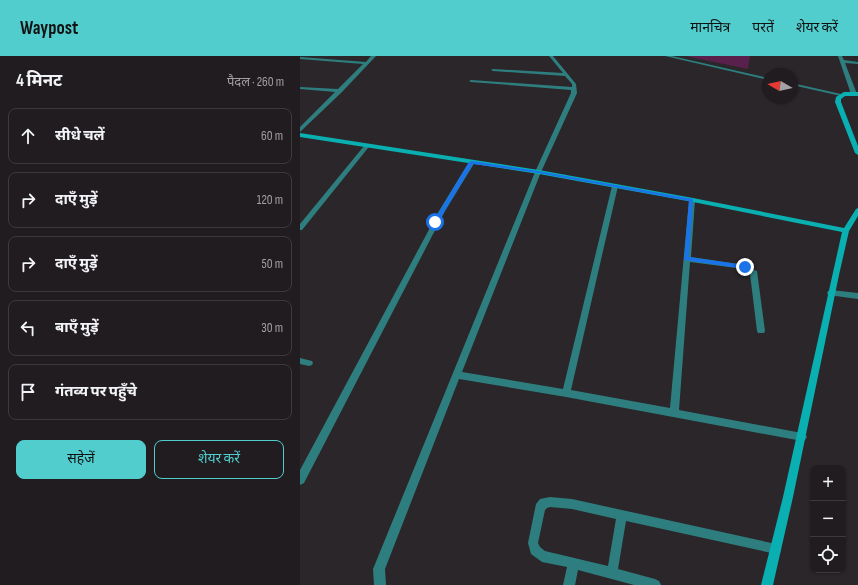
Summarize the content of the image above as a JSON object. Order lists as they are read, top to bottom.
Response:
{
  "north": "left",
  "page": {
    "header": "Waypost",
    "nav": ["मानचित्र", "परतें", "शेयर करें"],
    "heading": ["4 मिनट", "पैदल · 260 m"],
    "list": [
      ["सीधे चलें", "60 m"],
      ["दाएँ मुड़ें", "120 m"],
      ["दाएँ मुड़ें", "50 m"],
      ["बाएँ मुड़ें", "30 m"],
      "गंतव्य पर पहुँचे"
    ],
    "buttons": ["सहेजें", "शेयर करें"],
    "map_buttons": ["+", "−"]
  }
}
